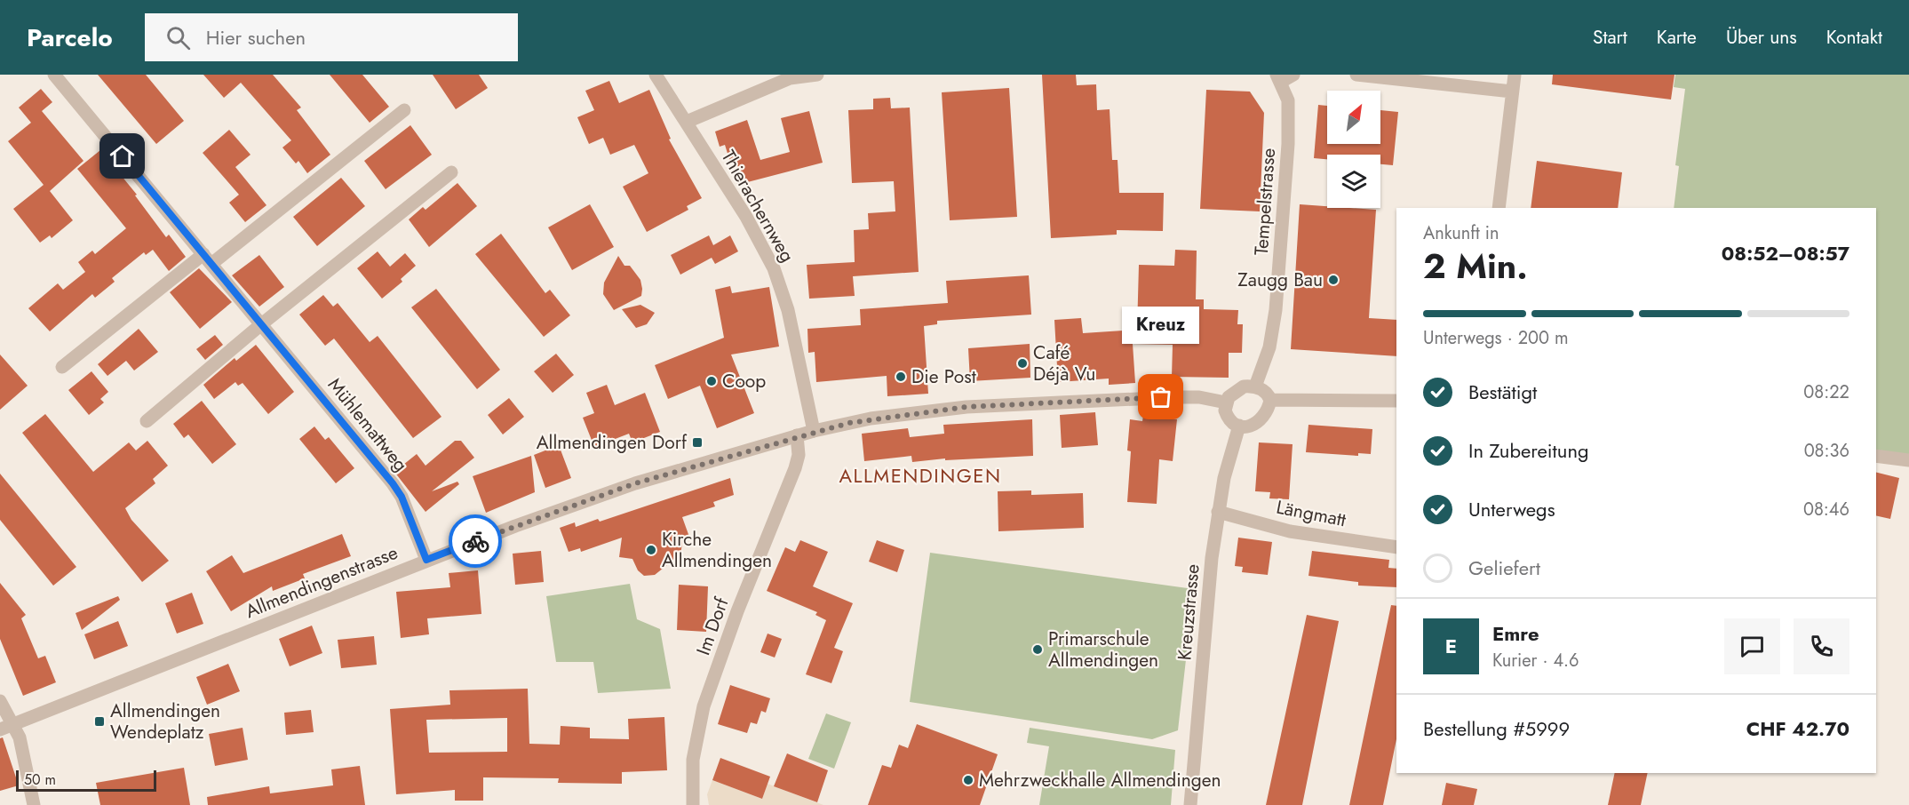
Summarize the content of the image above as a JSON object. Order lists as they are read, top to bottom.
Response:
{
  "streets": {
    "street": [
      "Tempelstrasse",
      "Thierachernweg",
      "Mühlemattweg",
      "Längmatt",
      "Allmendingenstrasse",
      "Kreuzstrasse",
      "Im Dorf"
    ]
  },
  "crossings": [
    ["Tempelstrasse", "Allmendingenstrasse"],
    ["Tempelstrasse", "Kreuzstrasse"],
    ["Thierachernweg", "Allmendingenstrasse"],
    ["Mühlemattweg", "Allmendingenstrasse"],
    ["Längmatt", "Kreuzstrasse"],
    ["Allmendingenstrasse", "Kreuzstrasse"],
    ["Allmendingenstrasse", "Im Dorf"]
  ],
  "districts": ["ALLMENDINGEN"],
  "places": {
    "other": [
      "Zaugg Bau",
      "Café Déjà Vu",
      "Die Post",
      "Coop",
      "Kreuz",
      "Kirche Allmendingen",
      "Primarschule Allmendingen",
      "Mehrzweckhalle Allmendingen"
    ],
    "transit": ["Allmendingen Dorf", "Allmendingen Wendeplatz"]
  },
  "scale_bar": "50 m",
  "north": "top right",
  "page": {
    "header": "Parcelo",
    "search": "Hier suchen",
    "nav": [
      "Start",
      "Karte",
      "Über uns",
      "Kontakt"
    ],
    "heading": ["2 Min.", "Ankunft in", "08:52–08:57"],
    "panel": [
      "Emre",
      "Kurier · 4.6",
      "Bestellung #5999",
      "CHF 42.70"
    ],
    "bar": "Unterwegs · 200 m",
    "bubble": "Kreuz",
    "list": [
      ["Bestätigt", "08:22"],
      ["In Zubereitung", "08:36"],
      ["Unterwegs", "08:46"],
      "Geliefert"
    ],
    "round": "E",
    "scale": "50 m"
  }
}
